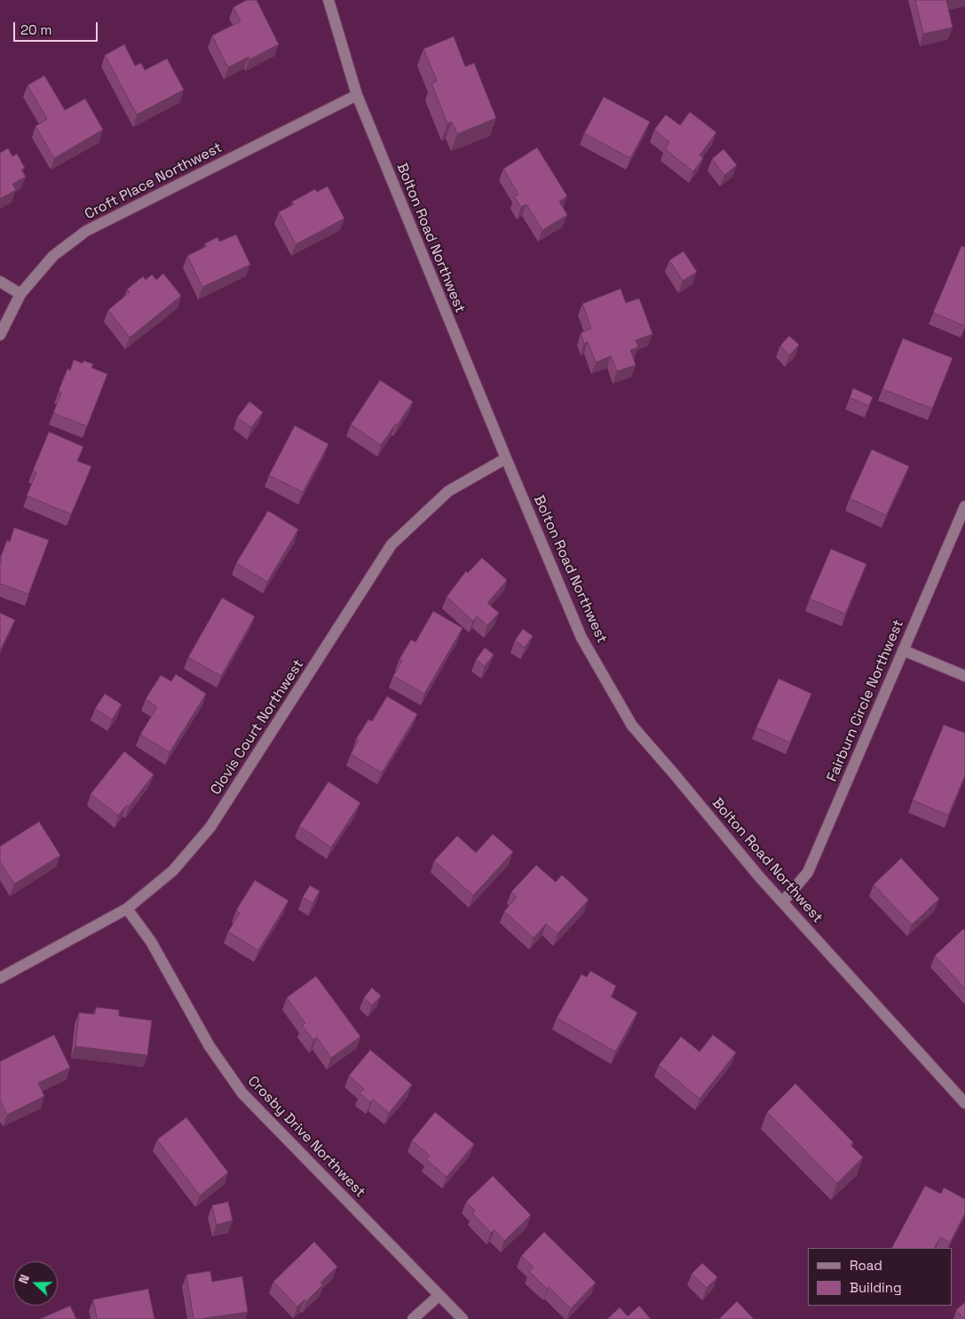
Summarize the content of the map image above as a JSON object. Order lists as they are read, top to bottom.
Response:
{
  "streets": {
    "street": [
      "Croft Place Northwest",
      "Bolton Road Northwest",
      "Fairburn Circle Northwest",
      "Clovis Court Northwest",
      "Crosby Drive Northwest"
    ]
  },
  "crossings": [
    ["Croft Place Northwest", "Bolton Road Northwest"],
    ["Bolton Road Northwest", "Fairburn Circle Northwest"],
    ["Bolton Road Northwest", "Clovis Court Northwest"],
    ["Clovis Court Northwest", "Crosby Drive Northwest"]
  ],
  "legend": ["Road", "Building"],
  "scale_bar": "20 m",
  "north": "left"
}
